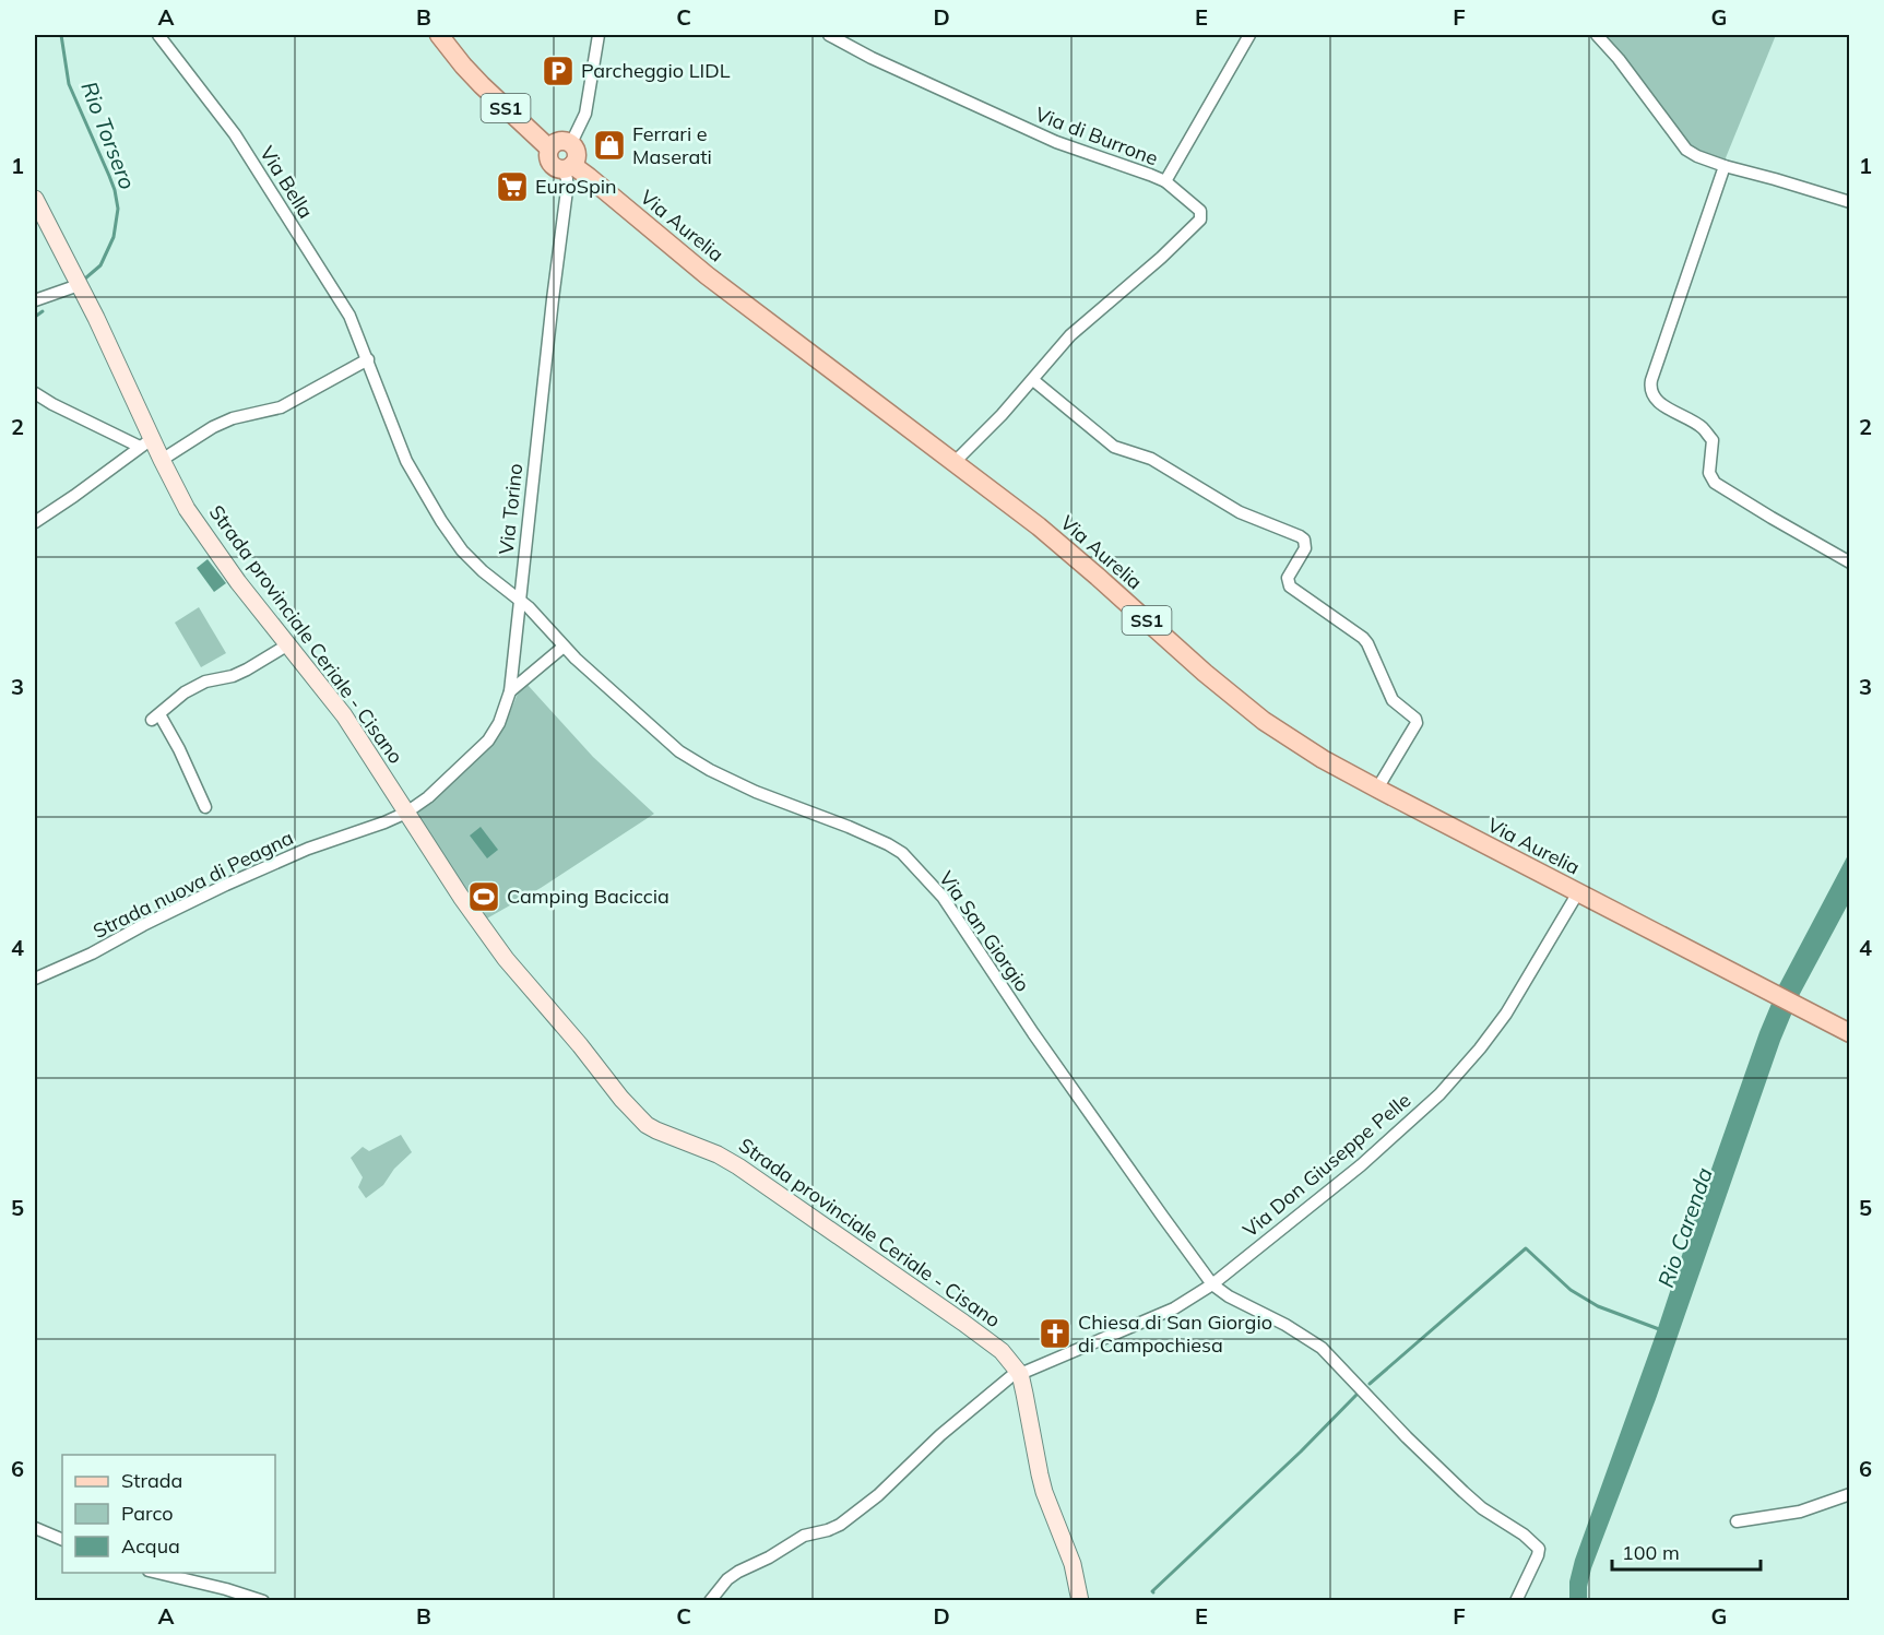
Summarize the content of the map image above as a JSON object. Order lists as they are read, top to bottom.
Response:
{
  "streets": {
    "main road": ["SS1", "Via Aurelia", "Strada provinciale Ceriale - Cisano"],
    "street": [
      "Via di Burrone",
      "Via Bella",
      "Via Torino",
      "Strada nuova di Peagna",
      "Via San Giorgio",
      "Via Don Giuseppe Pelle"
    ]
  },
  "crossings": [
    ["Via di Burrone", "Via Aurelia"],
    ["Via Bella", "Via Torino"],
    ["Via Bella", "Via San Giorgio"],
    ["Via Aurelia", "Via Torino"],
    ["Via Aurelia", "Via Don Giuseppe Pelle"],
    ["Via Torino", "Strada provinciale Ceriale - Cisano"],
    ["Via Torino", "Strada nuova di Peagna"],
    ["Via Torino", "Via San Giorgio"],
    ["Strada provinciale Ceriale - Cisano", "Strada nuova di Peagna"],
    ["Strada provinciale Ceriale - Cisano", "Via Don Giuseppe Pelle"],
    ["Via San Giorgio", "Via Don Giuseppe Pelle"]
  ],
  "water": ["Rio Torsero", "Rio Carenda"],
  "places": {
    "parking": ["Parcheggio LIDL"],
    "shop": ["Ferrari e Maserati"],
    "supermarket": ["EuroSpin"],
    "sports": ["Camping Baciccia"],
    "church": ["Chiesa di San Giorgio di Campochiesa"]
  },
  "legend": ["Strada", "Parco", "Acqua"],
  "scale_bar": "100 m",
  "grid": {
    "columns": [
      "A",
      "B",
      "C",
      "D",
      "E",
      "F",
      "G"
    ],
    "rows": [
      "1",
      "2",
      "3",
      "4",
      "5",
      "6"
    ]
  }
}
